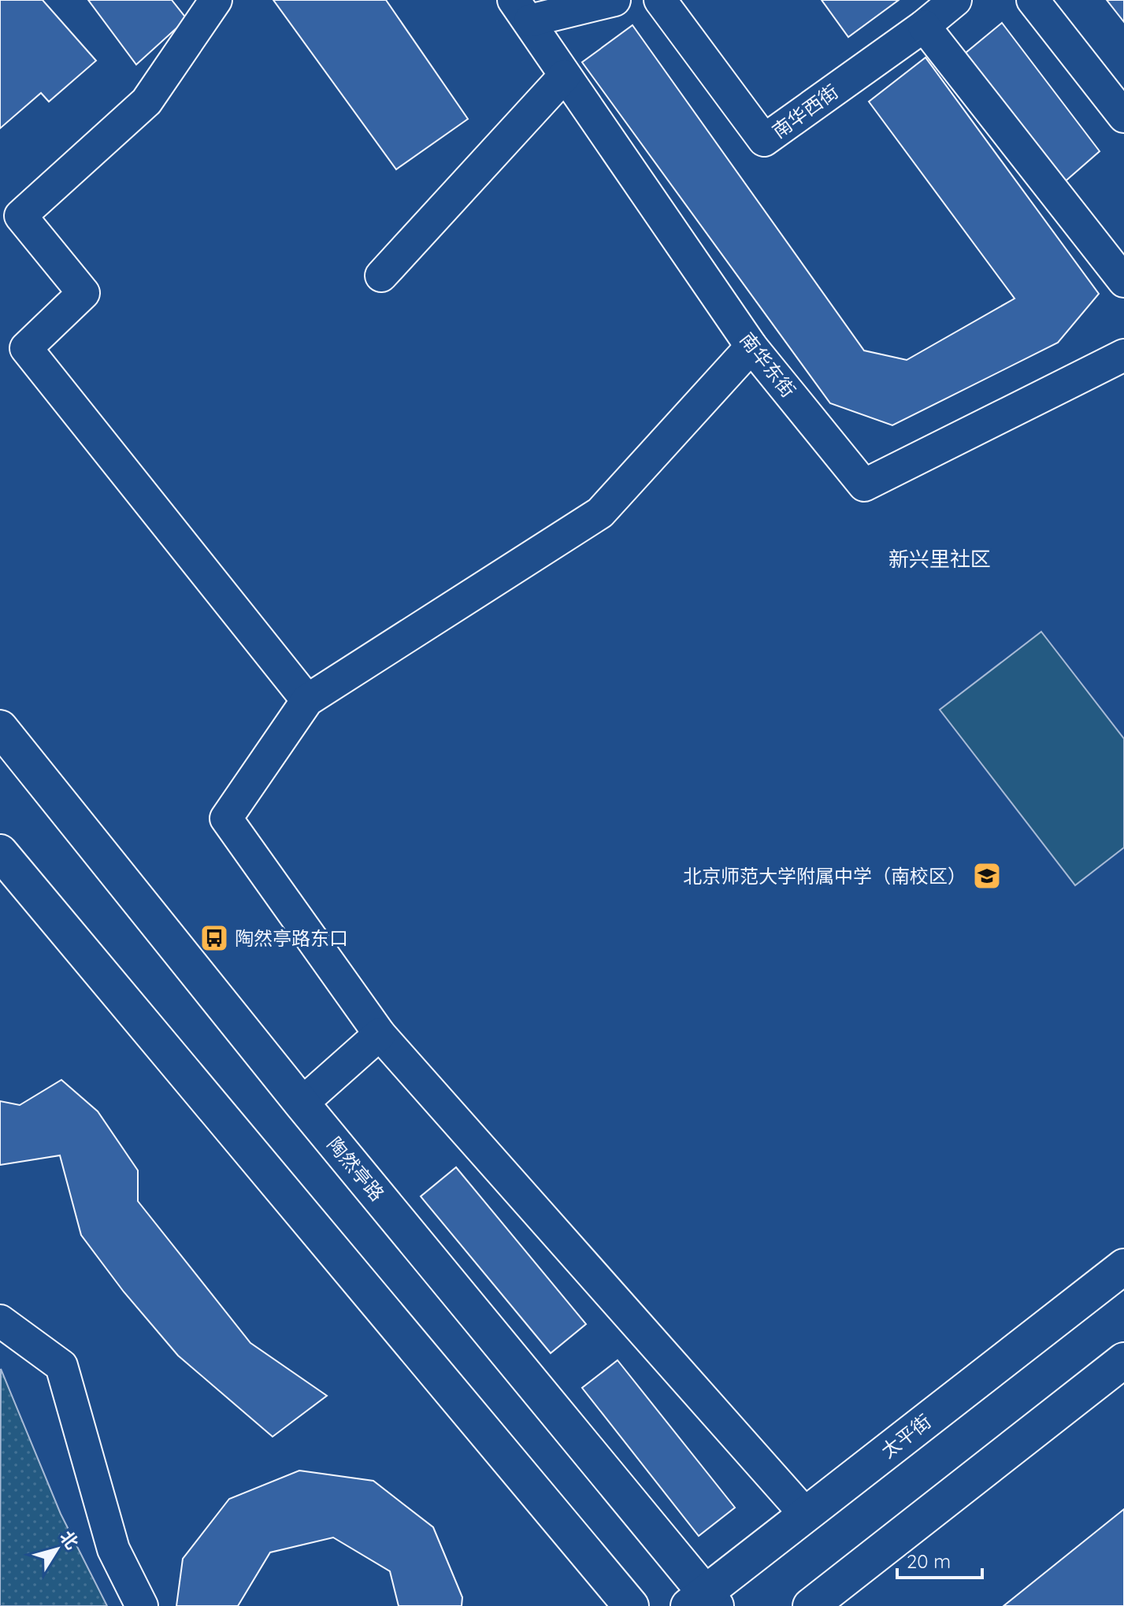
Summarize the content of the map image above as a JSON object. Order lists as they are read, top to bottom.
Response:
{
  "streets": {
    "main road": ["陶然亭路", "太平街"],
    "street": ["南华西街", "南华东街"]
  },
  "crossings": [
    ["陶然亭路", "太平街"]
  ],
  "districts": ["新兴里社区"],
  "places": {
    "school or university": ["北京师范大学附属中学（南校区）"],
    "bus stop": ["陶然亭路东口"]
  },
  "scale_bar": "20 m",
  "north": "top right"
}
